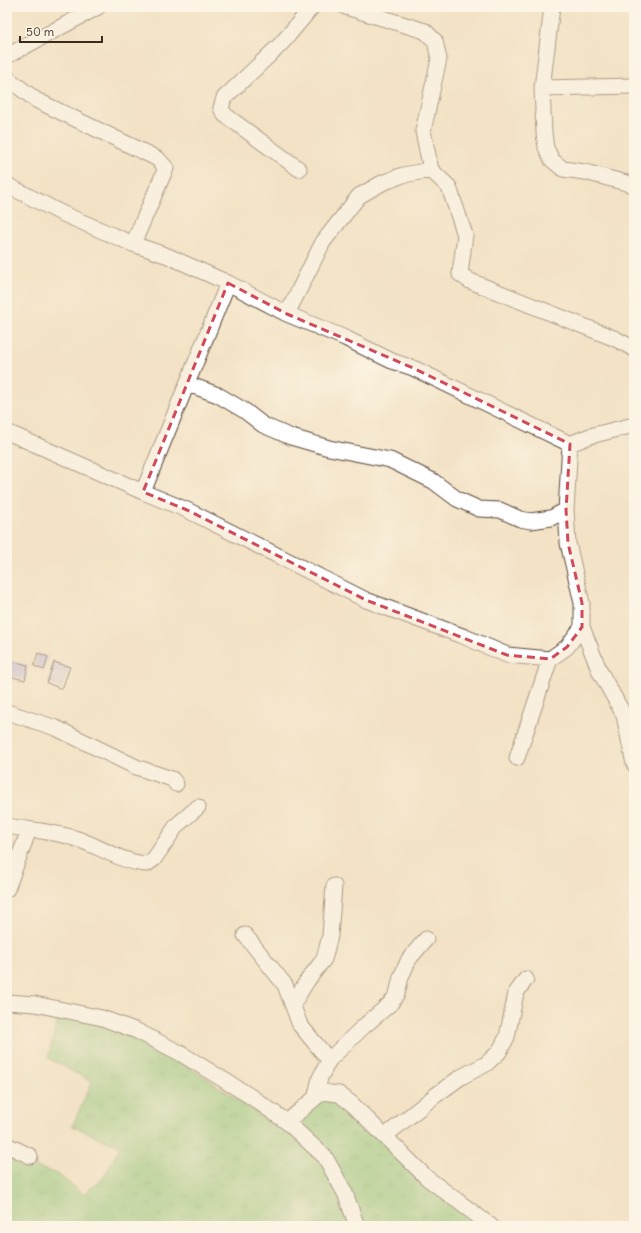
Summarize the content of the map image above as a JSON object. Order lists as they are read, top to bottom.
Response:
{
  "scale_bar": "50 m"
}
